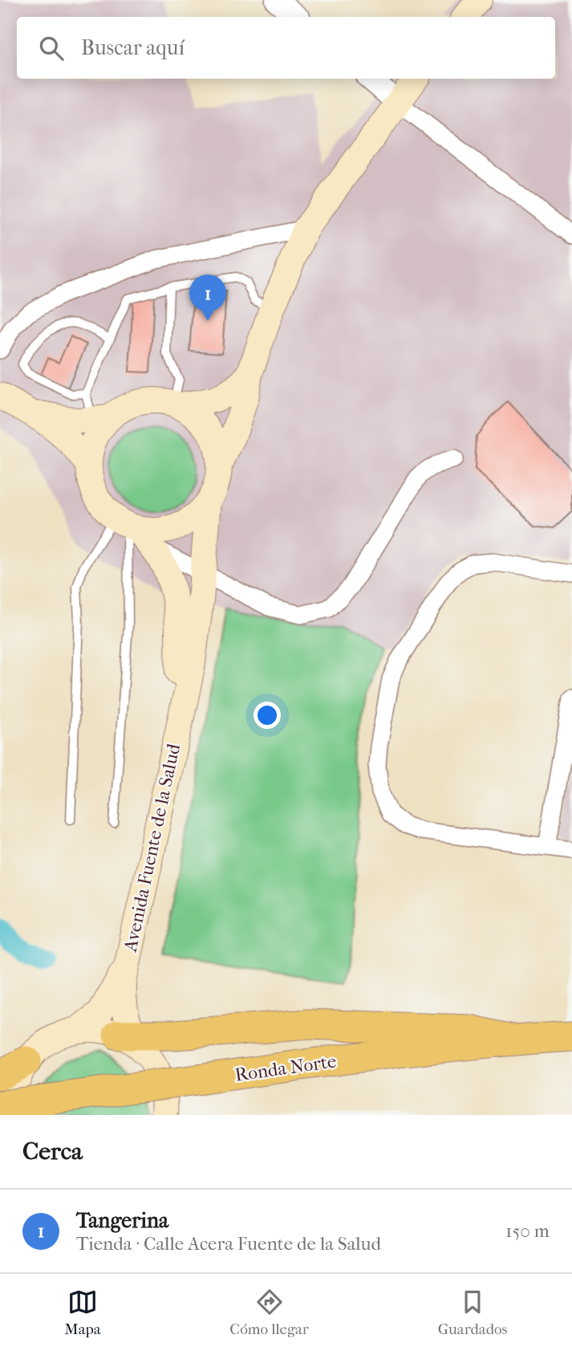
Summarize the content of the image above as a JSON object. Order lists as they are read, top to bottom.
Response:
{
  "streets": {
    "highway": ["Ronda Norte"],
    "main road": ["Avenida Fuente de la Salud"]
  },
  "page": {
    "search": "Buscar aquí",
    "pins": "1",
    "heading": "Cerca",
    "list": [
      {
        "mark": "1",
        "name": "Tangerina",
        "note": "Tienda · Calle Acera Fuente de la Salud",
        "value": "150 m"
      }
    ],
    "nav": ["Mapa", "Cómo llegar", "Guardados"]
  }
}
